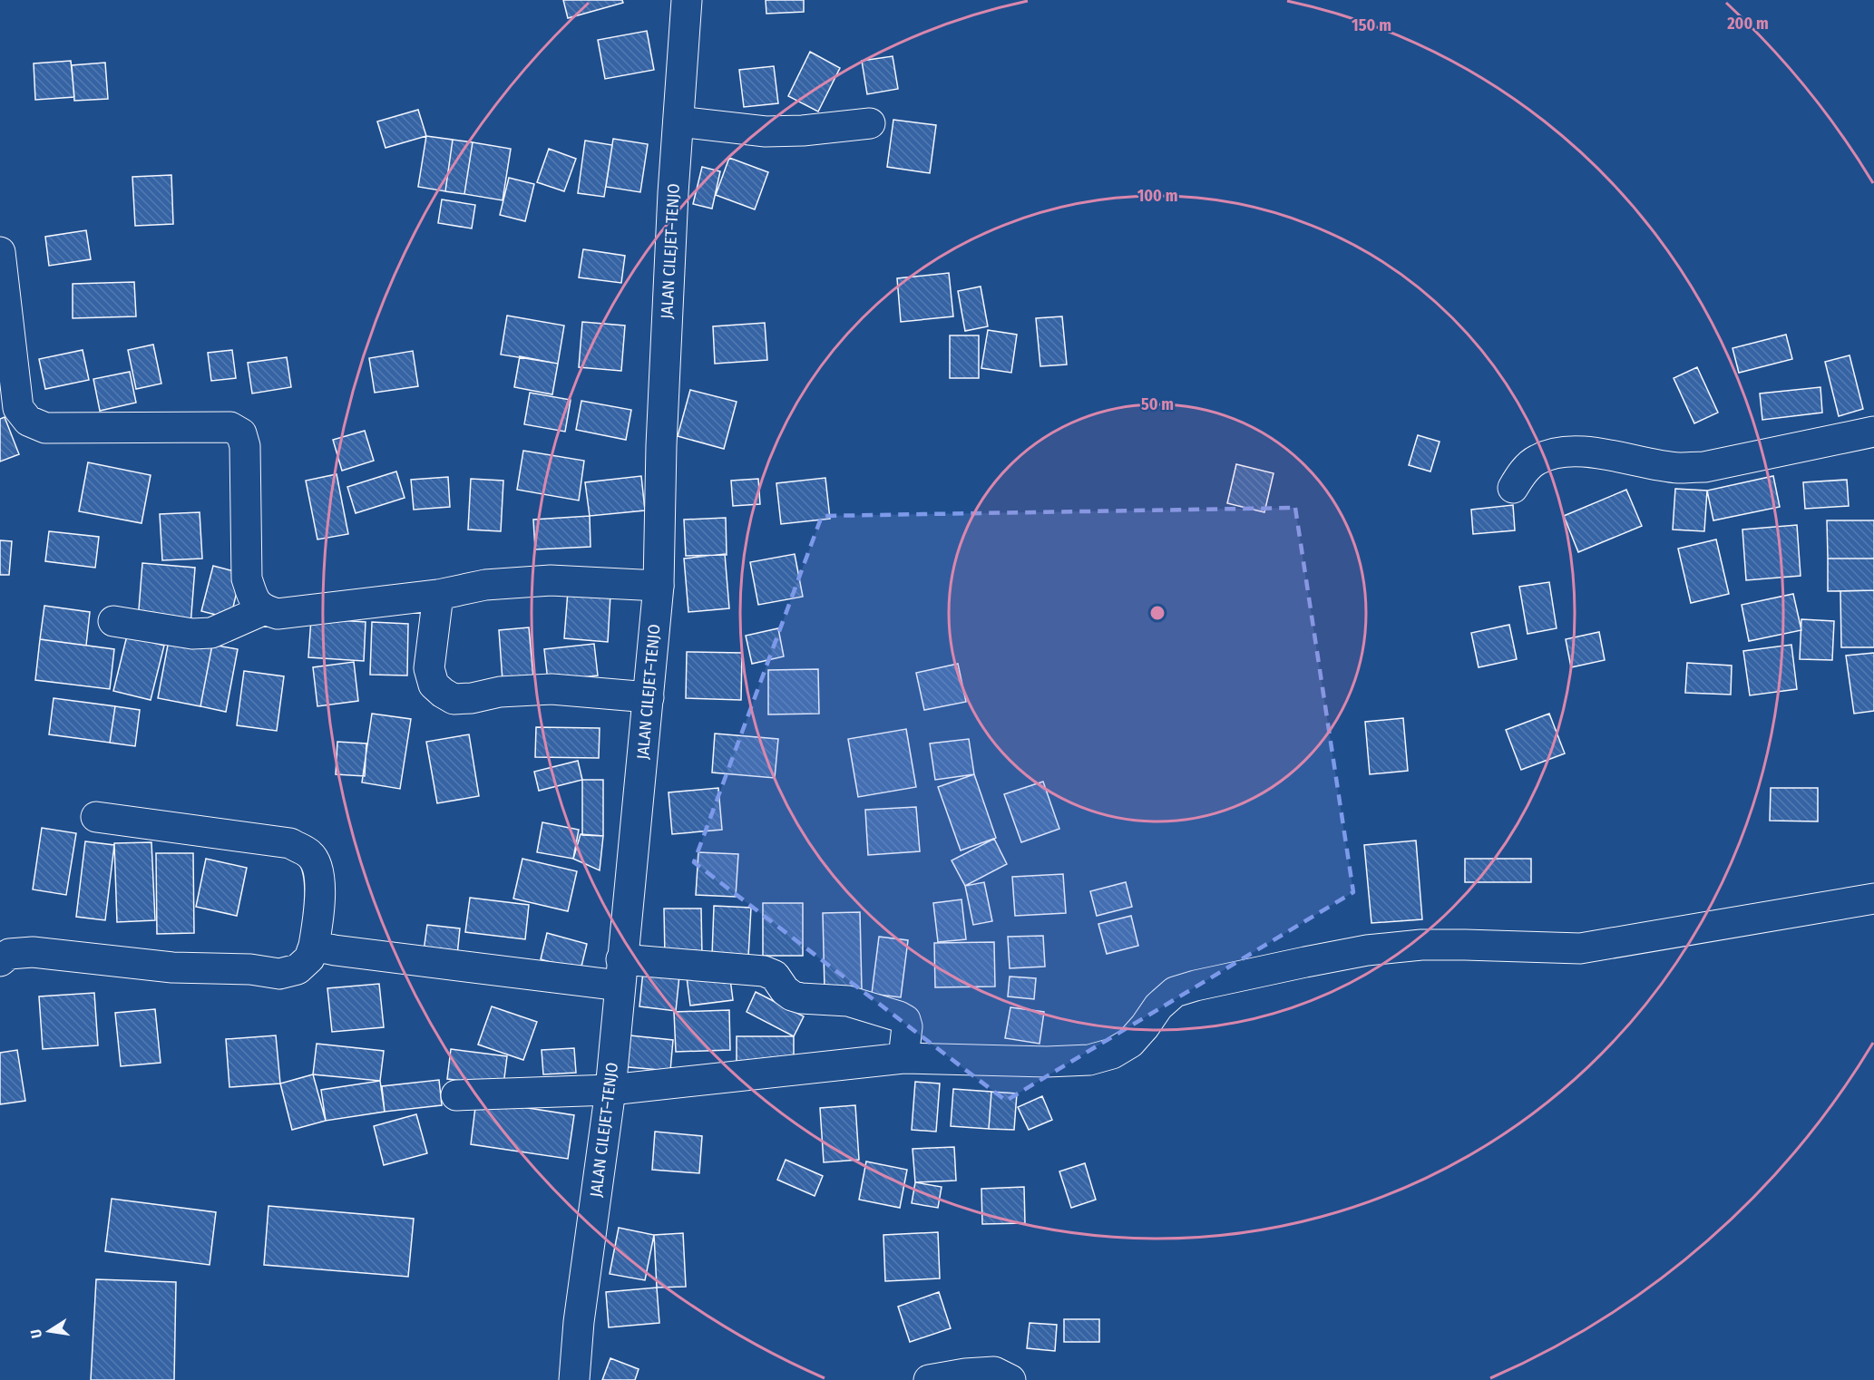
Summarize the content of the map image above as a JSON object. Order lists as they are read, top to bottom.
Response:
{
  "streets": {
    "street": ["JALAN CILEJET–TENJO"]
  },
  "north": "left",
  "rings": [
    "200 m",
    "150 m",
    "100 m",
    "50 m"
  ]
}
